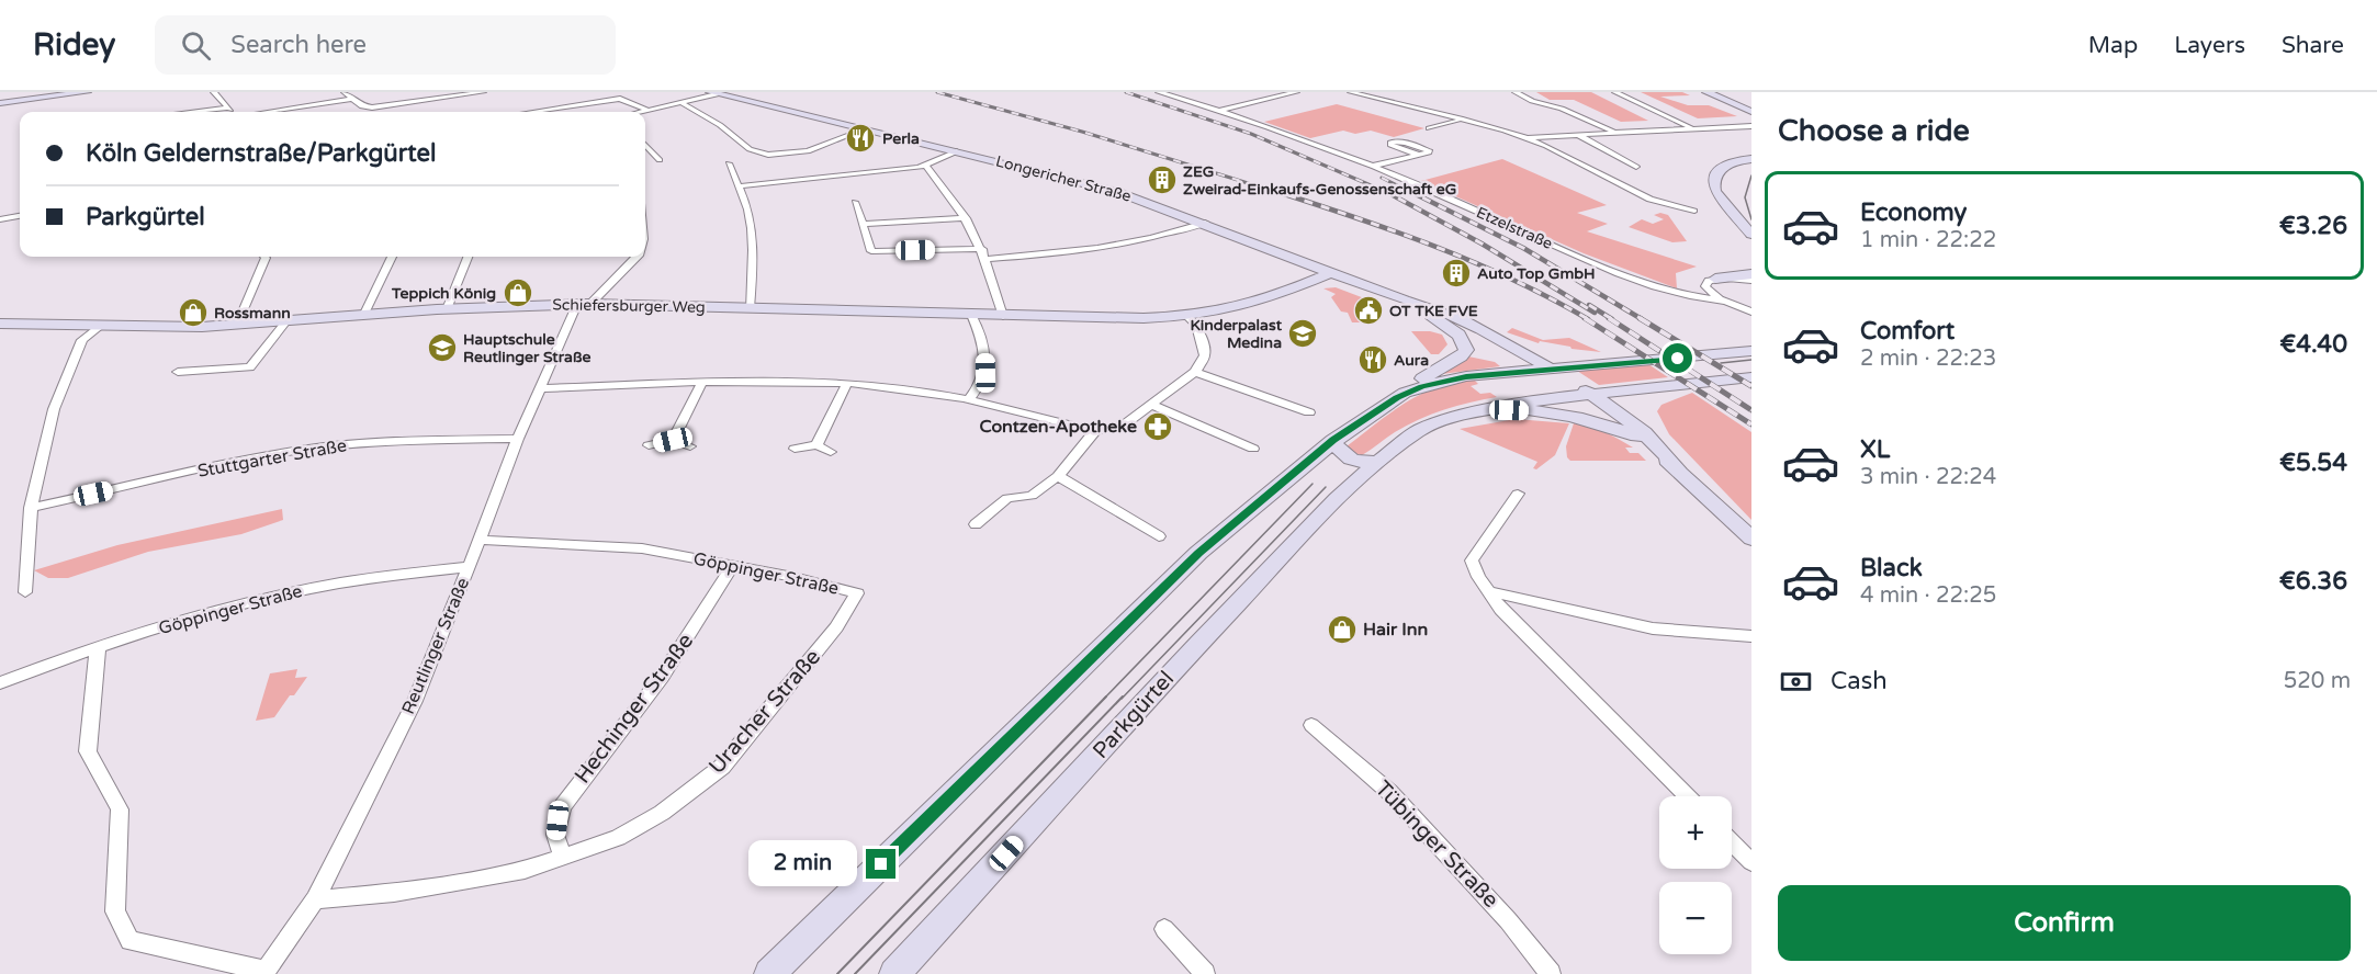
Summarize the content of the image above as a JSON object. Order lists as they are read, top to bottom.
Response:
{
  "streets": {
    "street": [
      "Longericher Straße",
      "Etzelstraße",
      "Schiefersburger Weg",
      "Stuttgarter Straße",
      "Göppinger Straße",
      "Reutlinger Straße",
      "Hechinger Straße",
      "Uracher Straße",
      "Parkgürtel",
      "Tübinger Straße"
    ]
  },
  "crossings": [
    ["Longericher Straße", "Schiefersburger Weg"],
    ["Schiefersburger Weg", "Reutlinger Straße"],
    ["Stuttgarter Straße", "Reutlinger Straße"],
    ["Göppinger Straße", "Reutlinger Straße"],
    ["Göppinger Straße", "Hechinger Straße"],
    ["Göppinger Straße", "Uracher Straße"],
    ["Reutlinger Straße", "Uracher Straße"],
    ["Hechinger Straße", "Uracher Straße"]
  ],
  "places": {
    "restaurant": ["Perla", "Aura"],
    "building": ["ZEG Zweirad-Einkaufs-Genossenschaft eG", "Auto Top GmbH"],
    "shop": ["Teppich König", "Rossmann", "Hair Inn"],
    "public building": ["OT TKE FVE"],
    "school or university": ["Kinderpalast Medina", "Hauptschule Reutlinger Straße"],
    "pharmacy": ["Contzen-Apotheke"]
  },
  "page": {
    "header": "Ridey",
    "search": "Search here",
    "nav": ["Map", "Layers", "Share"],
    "heading": "Choose a ride",
    "banner": ["Köln Geldernstraße/Parkgürtel", "Parkgürtel"],
    "list": [
      {
        "name": "Economy",
        "note": "1 min · 22:22",
        "value": "€3.26"
      },
      {
        "name": "Comfort",
        "note": "2 min · 22:23",
        "value": "€4.40"
      },
      {
        "name": "XL",
        "note": "3 min · 22:24",
        "value": "€5.54"
      },
      {
        "name": "Black",
        "note": "4 min · 22:25",
        "value": "€6.36"
      }
    ],
    "pay": ["Cash", "520 m"],
    "map_buttons": ["+", "−"],
    "bubble": "2 min",
    "buttons": "Confirm"
  }
}
